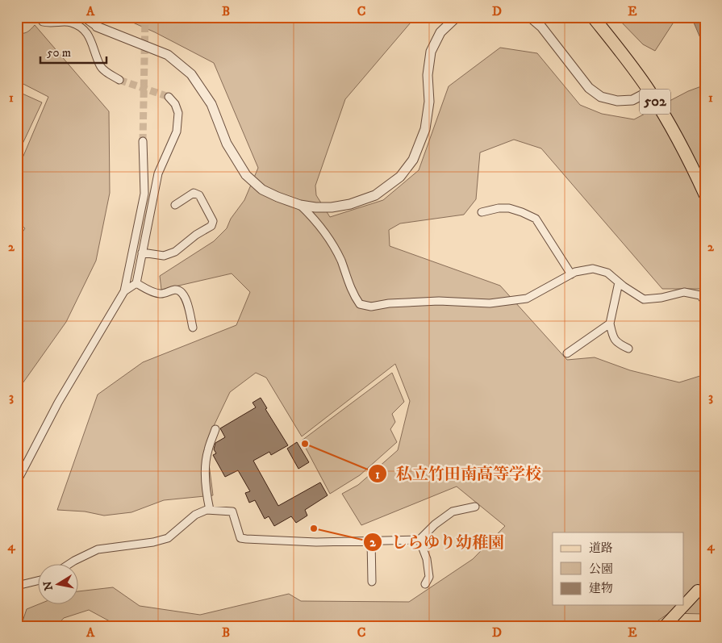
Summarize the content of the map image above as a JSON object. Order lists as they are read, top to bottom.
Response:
{
  "streets": {
    "highway": ["502"]
  },
  "places": ["私立竹田南高等学校", "しらゆり幼稚園"],
  "legend": ["道路", "公園", "建物"],
  "scale_bar": "50 m",
  "north": "left",
  "grid": {
    "columns": [
      "A",
      "B",
      "C",
      "D",
      "E"
    ],
    "rows": [
      "1",
      "2",
      "3",
      "4"
    ]
  }
}
